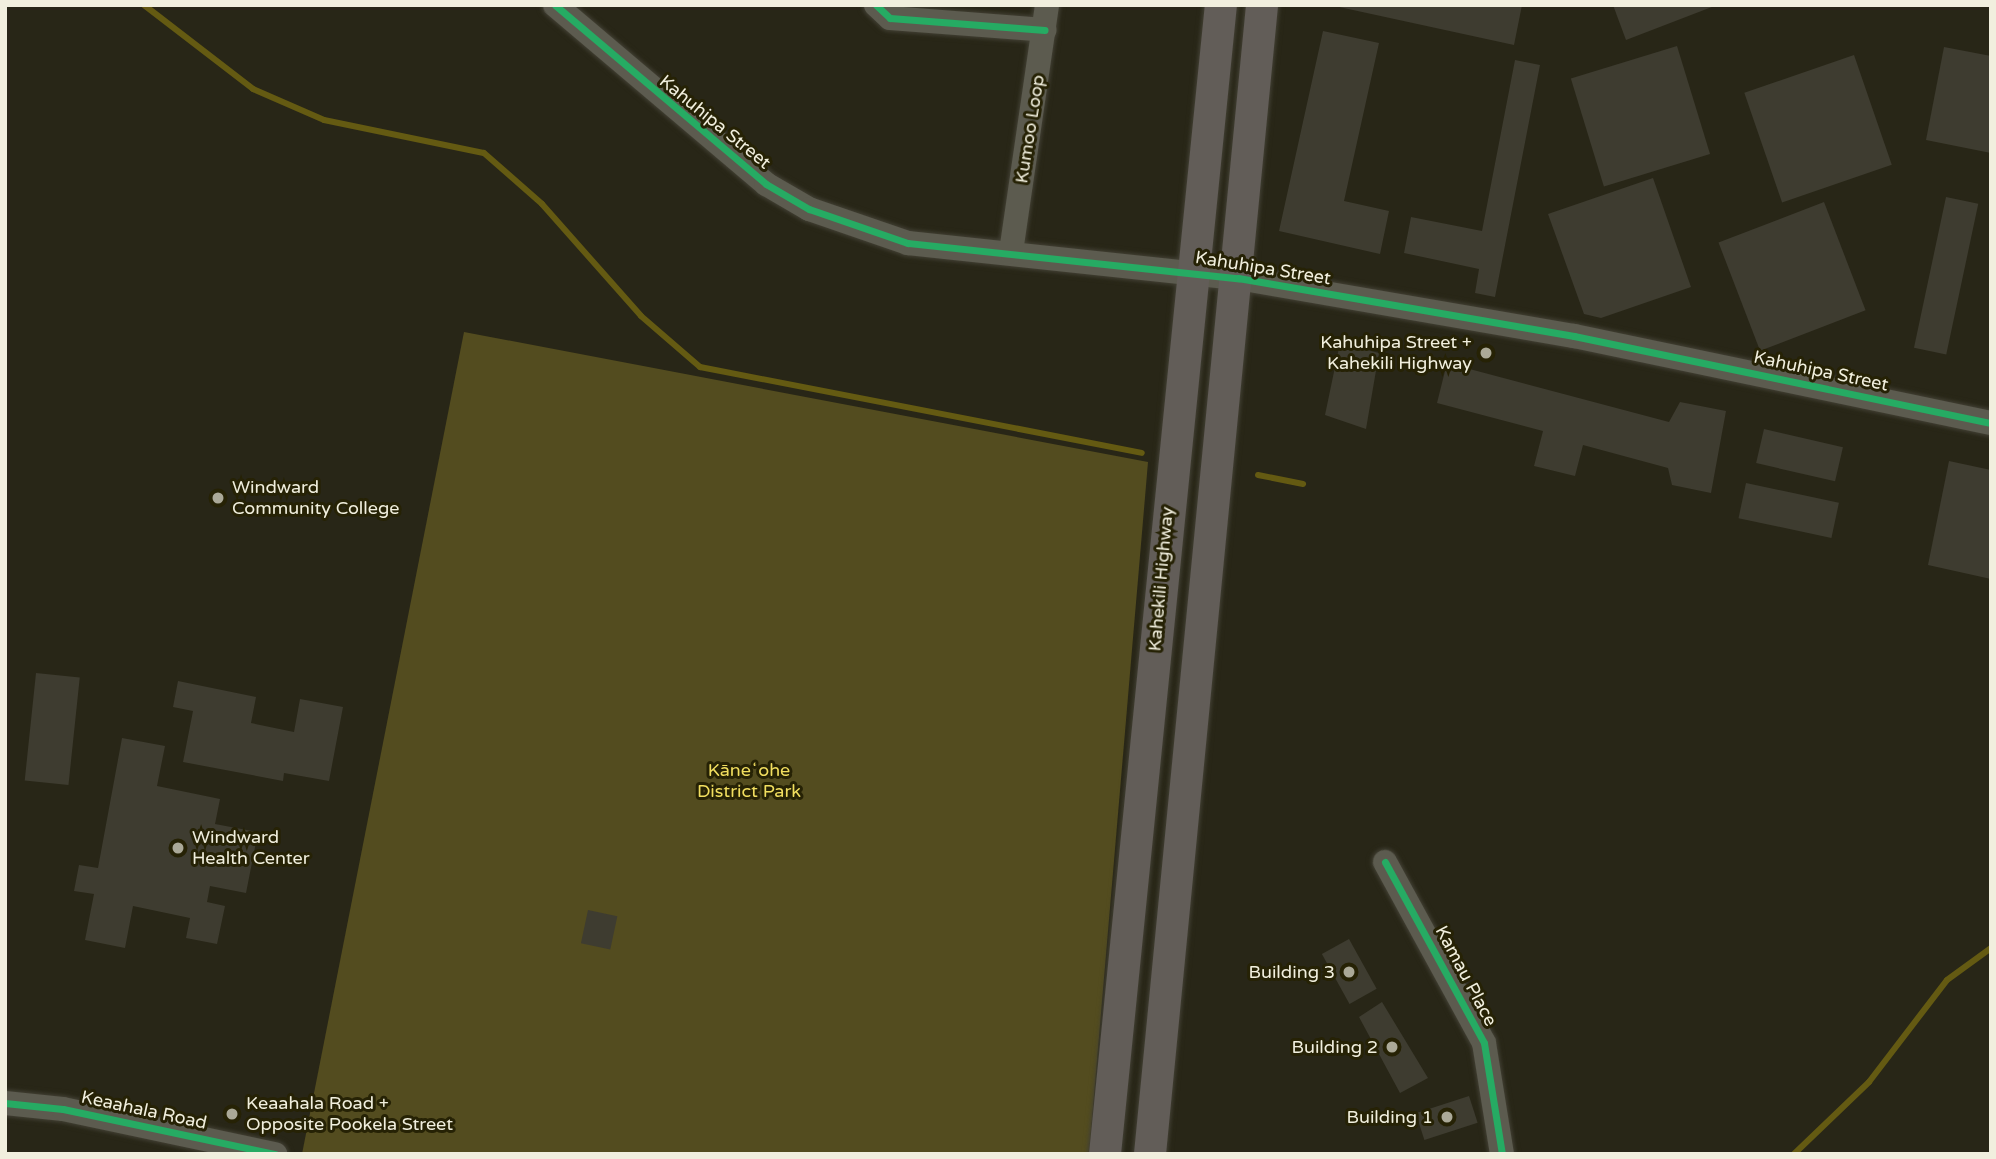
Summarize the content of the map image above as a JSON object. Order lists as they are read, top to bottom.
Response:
{
  "streets": {
    "main road": ["Kahekili Highway"],
    "street": [
      "Kahuhipa Street",
      "Kumoo Loop",
      "Kamau Place",
      "Keaahala Road"
    ]
  },
  "crossings": [
    ["Kahuhipa Street", "Kumoo Loop"],
    ["Kahuhipa Street", "Kahekili Highway"]
  ],
  "parks": ["Kāneʻohe District Park"],
  "places": [
    "Kahuhipa Street + Kahekili Highway",
    "Windward Community College",
    "Windward Health Center",
    "Building 3",
    "Building 2",
    "Keaahala Road + Opposite Pookela Street",
    "Building 1"
  ]
}
